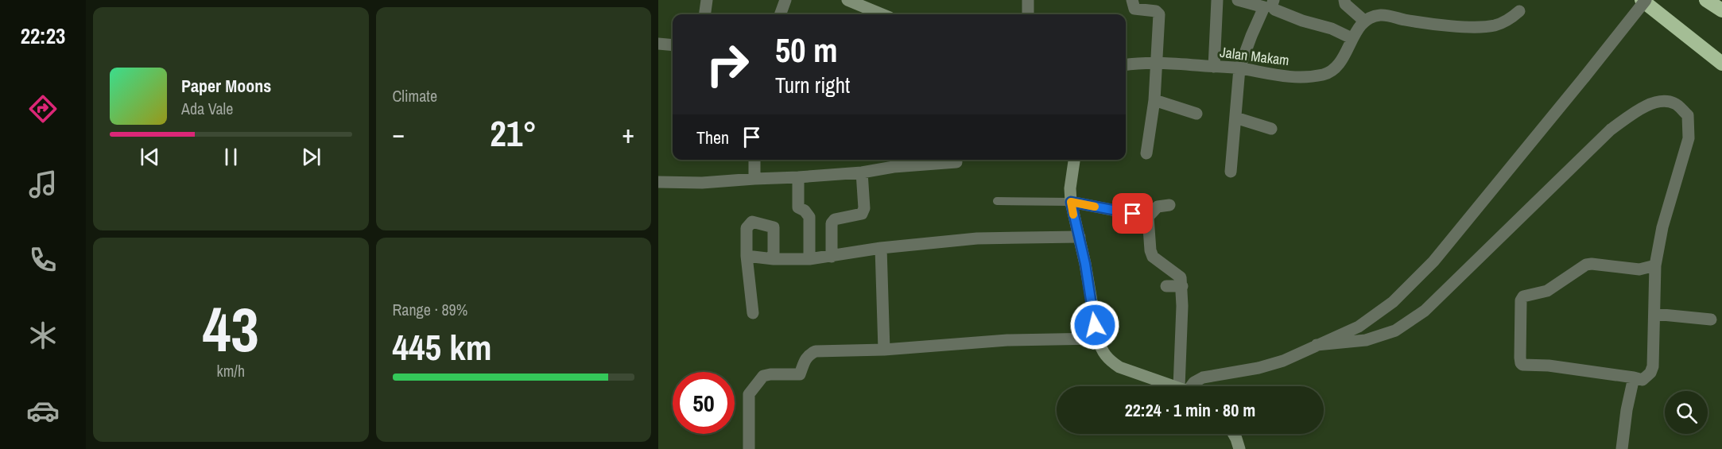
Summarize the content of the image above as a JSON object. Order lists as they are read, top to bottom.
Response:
{
  "streets": {
    "street": ["Jalan Makam"]
  },
  "page": {
    "tabs": "22:23",
    "tile": [
      "Climate",
      ["43", "km/h"],
      ["Range · 89%", "445 km"]
    ],
    "turn": ["50 m", "Turn right"],
    "song": ["Paper Moons", "Ada Vale"],
    "heat": ["−", "21°", "+"],
    "then": "Then",
    "limit": "50",
    "trip": "22:24 · 1 min · 80 m"
  }
}
